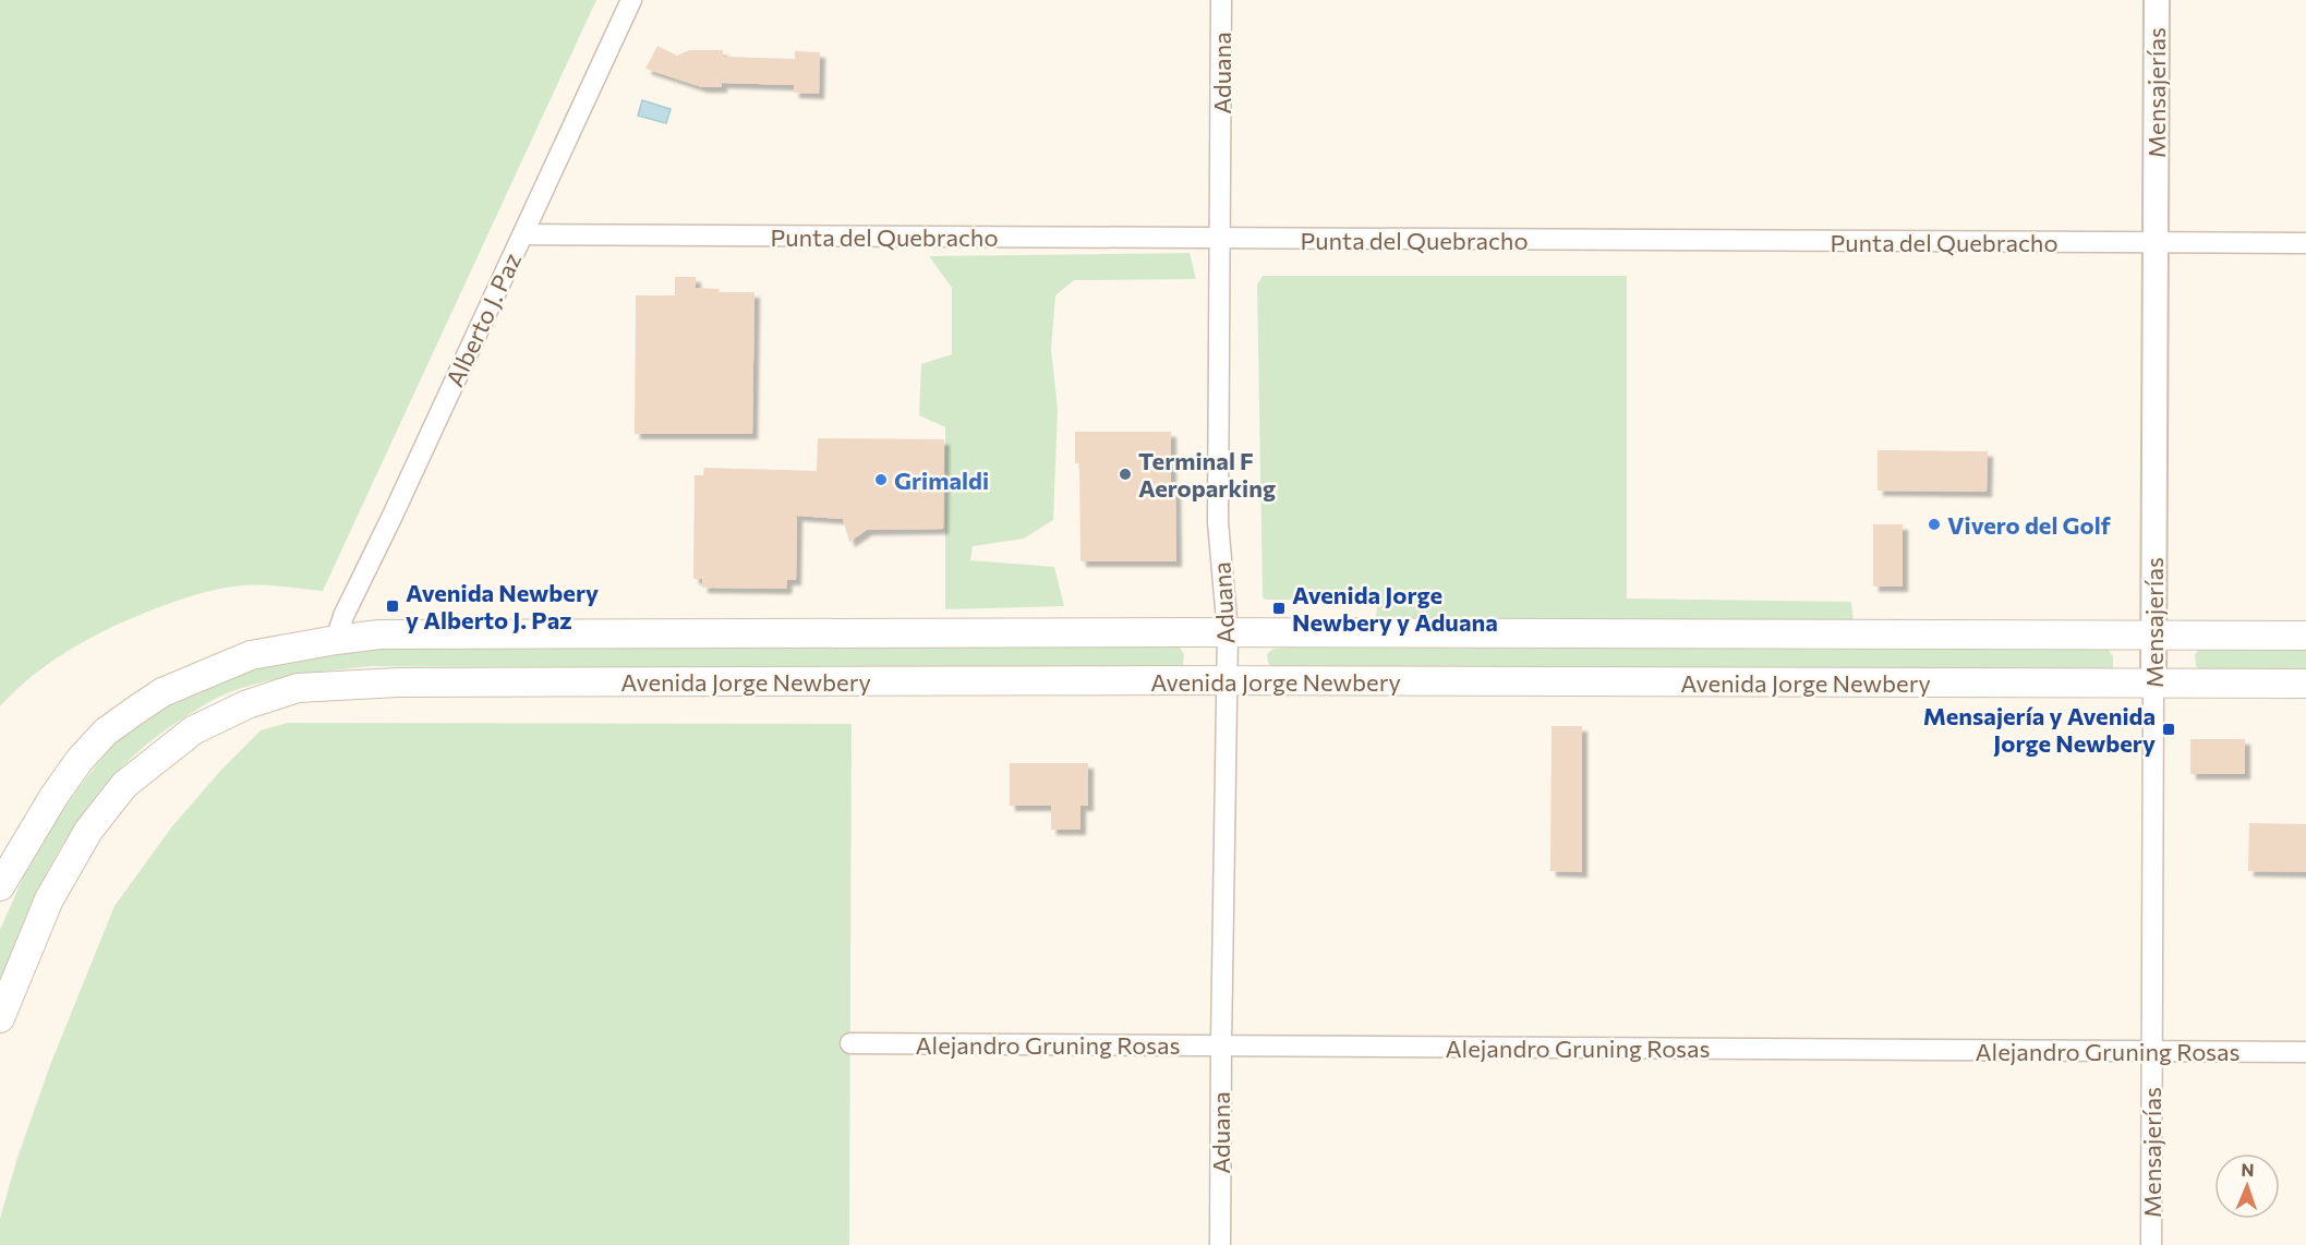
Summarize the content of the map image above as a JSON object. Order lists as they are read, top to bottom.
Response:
{
  "streets": {
    "main road": ["Avenida Jorge Newbery"],
    "street": [
      "Aduana",
      "Mensajerías",
      "Punta del Quebracho",
      "Alberto J. Paz",
      "Alejandro Gruning Rosas"
    ]
  },
  "crossings": [
    ["Aduana", "Punta del Quebracho"],
    ["Aduana", "Avenida Jorge Newbery"],
    ["Aduana", "Alejandro Gruning Rosas"],
    ["Mensajerías", "Punta del Quebracho"],
    ["Mensajerías", "Avenida Jorge Newbery"],
    ["Mensajerías", "Alejandro Gruning Rosas"],
    ["Punta del Quebracho", "Alberto J. Paz"],
    ["Alberto J. Paz", "Avenida Jorge Newbery"]
  ],
  "places": {
    "other": ["Terminal F Aeroparking", "Grimaldi", "Vivero del Golf"],
    "transit": ["Avenida Newbery y Alberto J. Paz", "Avenida Jorge Newbery y Aduana", "Mensajería y Avenida Jorge Newbery"]
  },
  "north": "top"
}
